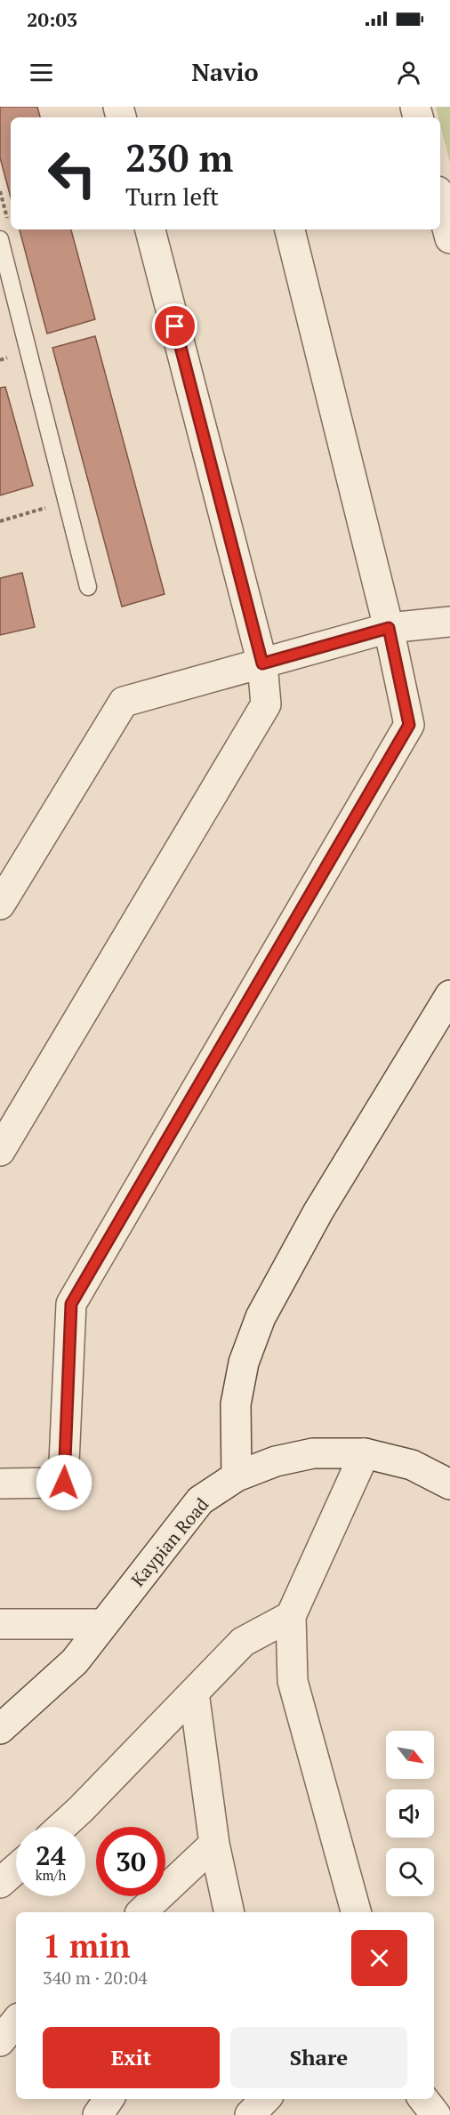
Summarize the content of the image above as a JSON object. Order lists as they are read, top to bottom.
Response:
{
  "streets": {
    "street": ["Kaypian Road"]
  },
  "north": "bottom right",
  "page": {
    "status": "20:03",
    "header": "Navio",
    "turn": ["230 m", "Turn left"],
    "speed": "24 km/h",
    "limit": "30",
    "heading": ["1 min", "340 m · 20:04"],
    "buttons": ["Exit", "Share"]
  }
}
